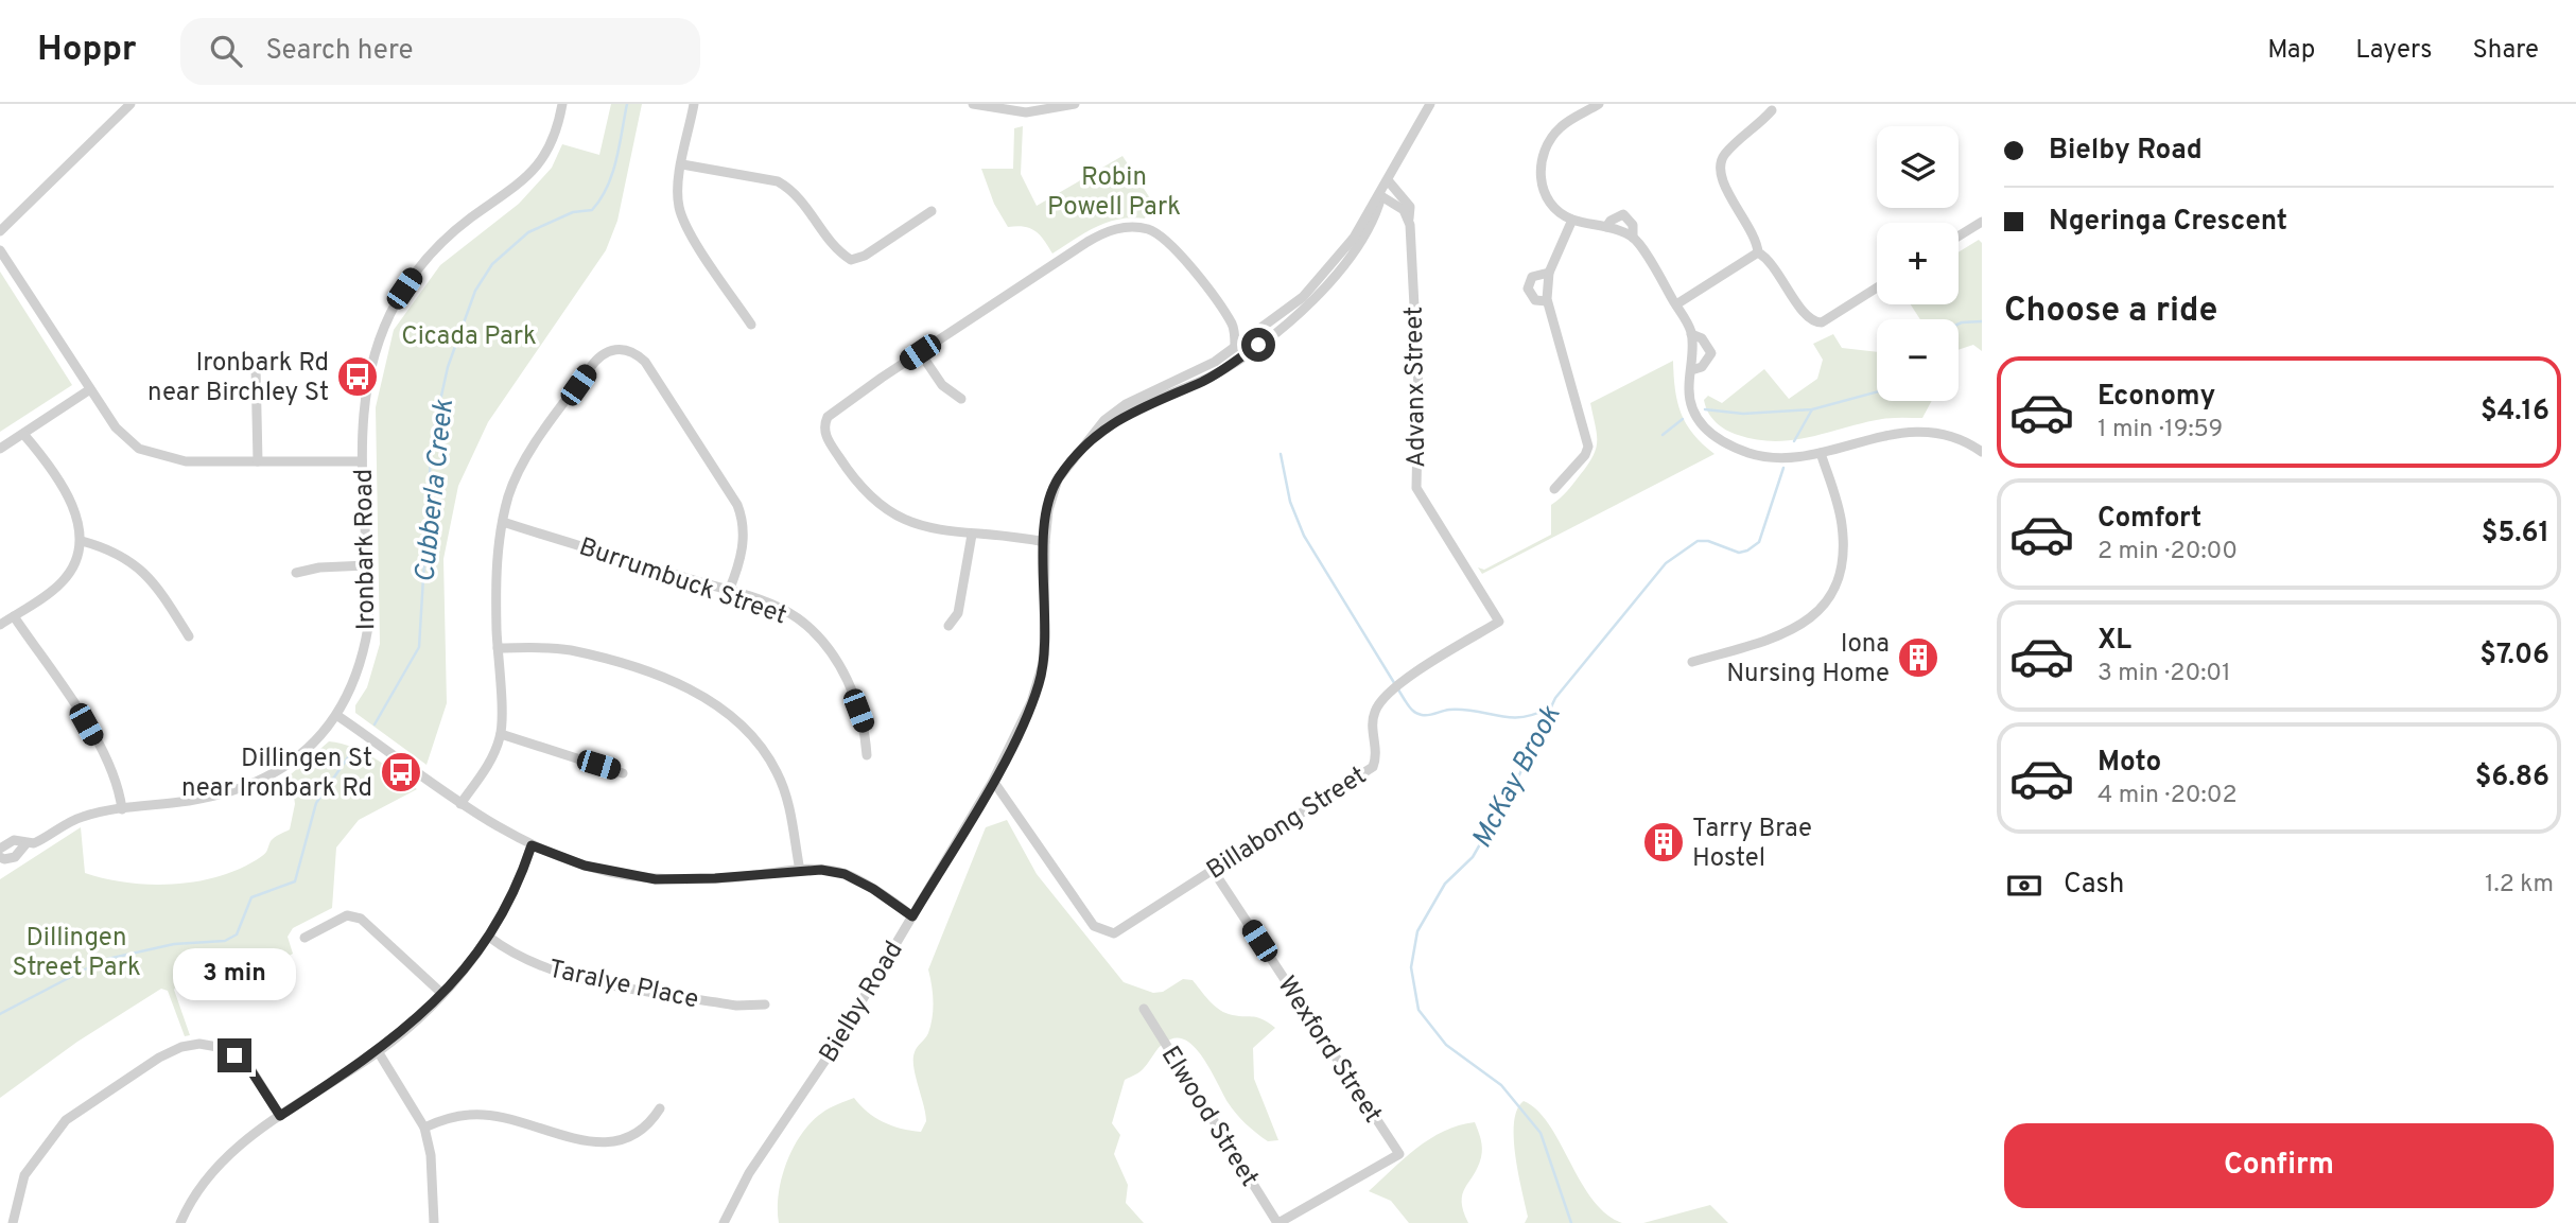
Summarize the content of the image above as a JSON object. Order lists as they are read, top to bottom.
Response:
{
  "streets": {
    "street": [
      "Advanx Street",
      "Ironbark Road",
      "Burrumbuck Street",
      "Billabong Street",
      "Taralye Place",
      "Bielby Road",
      "Wexford Street",
      "Elwood Street"
    ]
  },
  "crossings": [
    ["Advanx Street", "Billabong Street"],
    ["Advanx Street", "Bielby Road"],
    ["Billabong Street", "Bielby Road"],
    ["Billabong Street", "Wexford Street"],
    ["Wexford Street", "Elwood Street"]
  ],
  "water": ["Cubberla Creek", "McKay Brook"],
  "parks": ["Robin Powell Park", "Cicada Park", "Dillingen Street Park"],
  "places": {
    "bus stop": ["Ironbark Rd near Birchley St", "Dillingen St near Ironbark Rd"],
    "building": ["Iona Nursing Home", "Tarry Brae Hostel"]
  },
  "page": {
    "header": "Hoppr",
    "search": "Search here",
    "nav": ["Map", "Layers", "Share"],
    "banner": ["Bielby Road", "Ngeringa Crescent"],
    "map_buttons": ["+", "−"],
    "heading": "Choose a ride",
    "list": [
      {
        "name": "Economy",
        "note": "1 min · 19:59",
        "value": "$4.16"
      },
      {
        "name": "Comfort",
        "note": "2 min · 20:00",
        "value": "$5.61"
      },
      {
        "name": "XL",
        "note": "3 min · 20:01",
        "value": "$7.06"
      },
      {
        "name": "Moto",
        "note": "4 min · 20:02",
        "value": "$6.86"
      }
    ],
    "pay": ["Cash", "1.2 km"],
    "bubble": "3 min",
    "buttons": "Confirm"
  }
}
